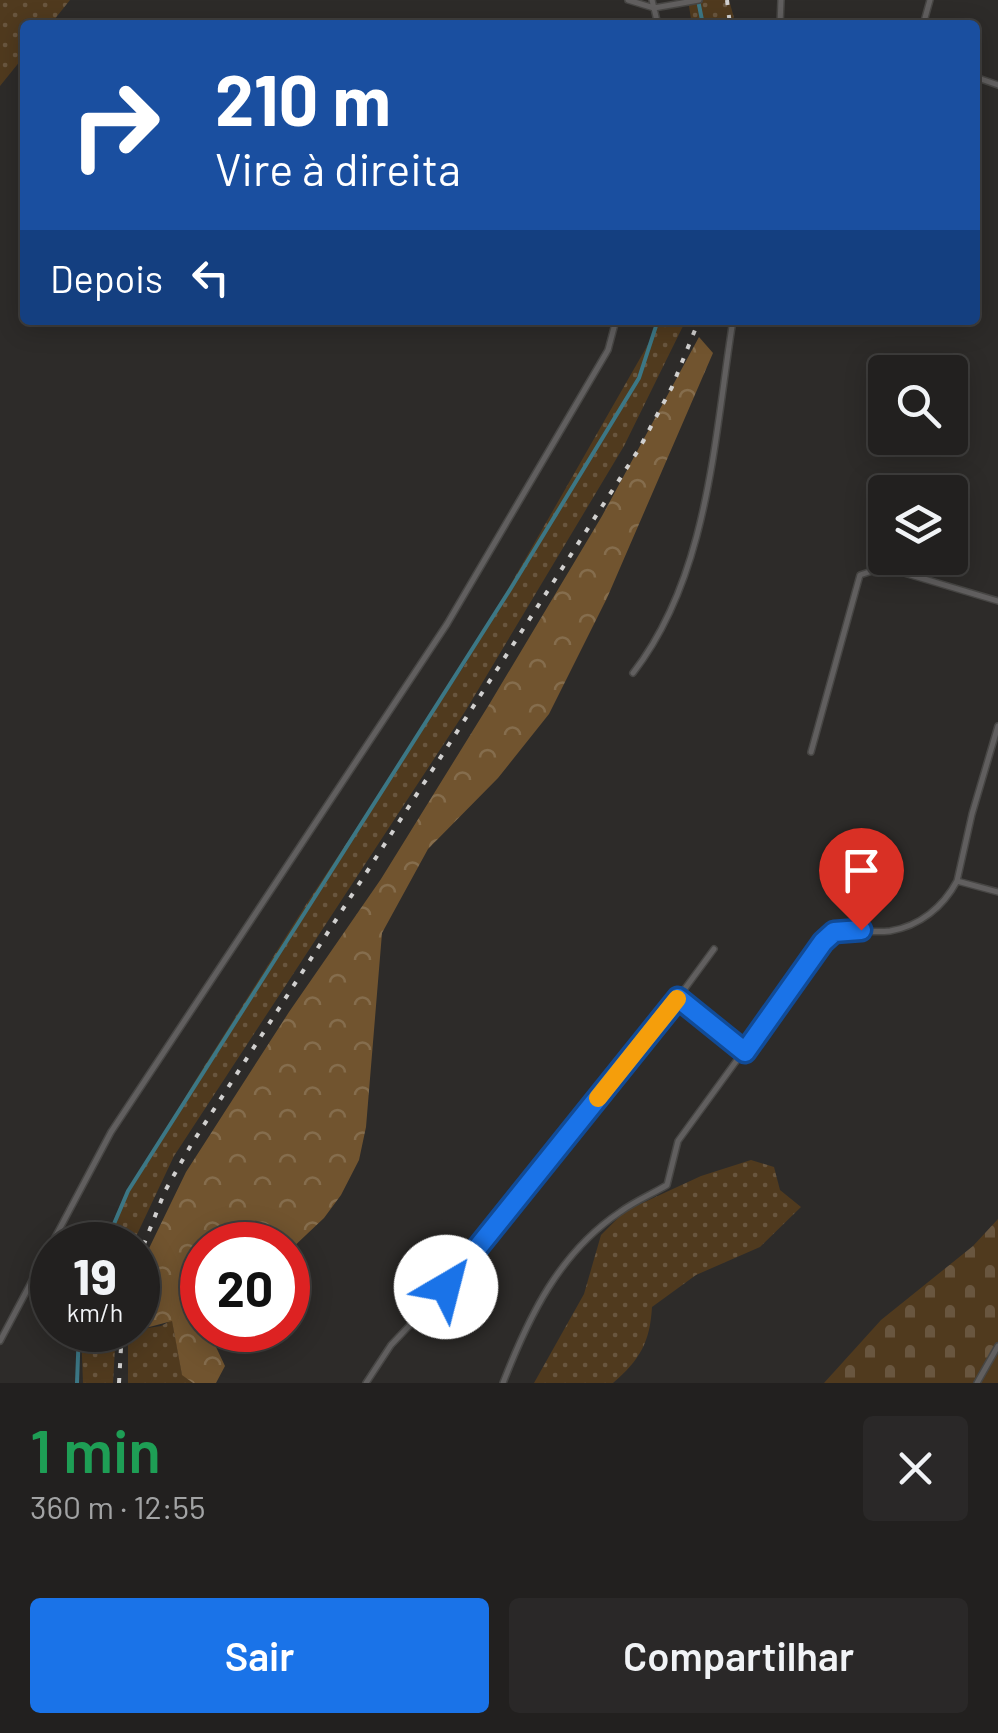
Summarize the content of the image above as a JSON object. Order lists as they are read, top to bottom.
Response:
{
  "page": {
    "turn": ["210 m", "Vire à direita"],
    "then": "Depois",
    "speed": "19 km/h",
    "limit": "20",
    "heading": ["1 min", "360 m · 12:55"],
    "buttons": ["Sair", "Compartilhar"]
  }
}
